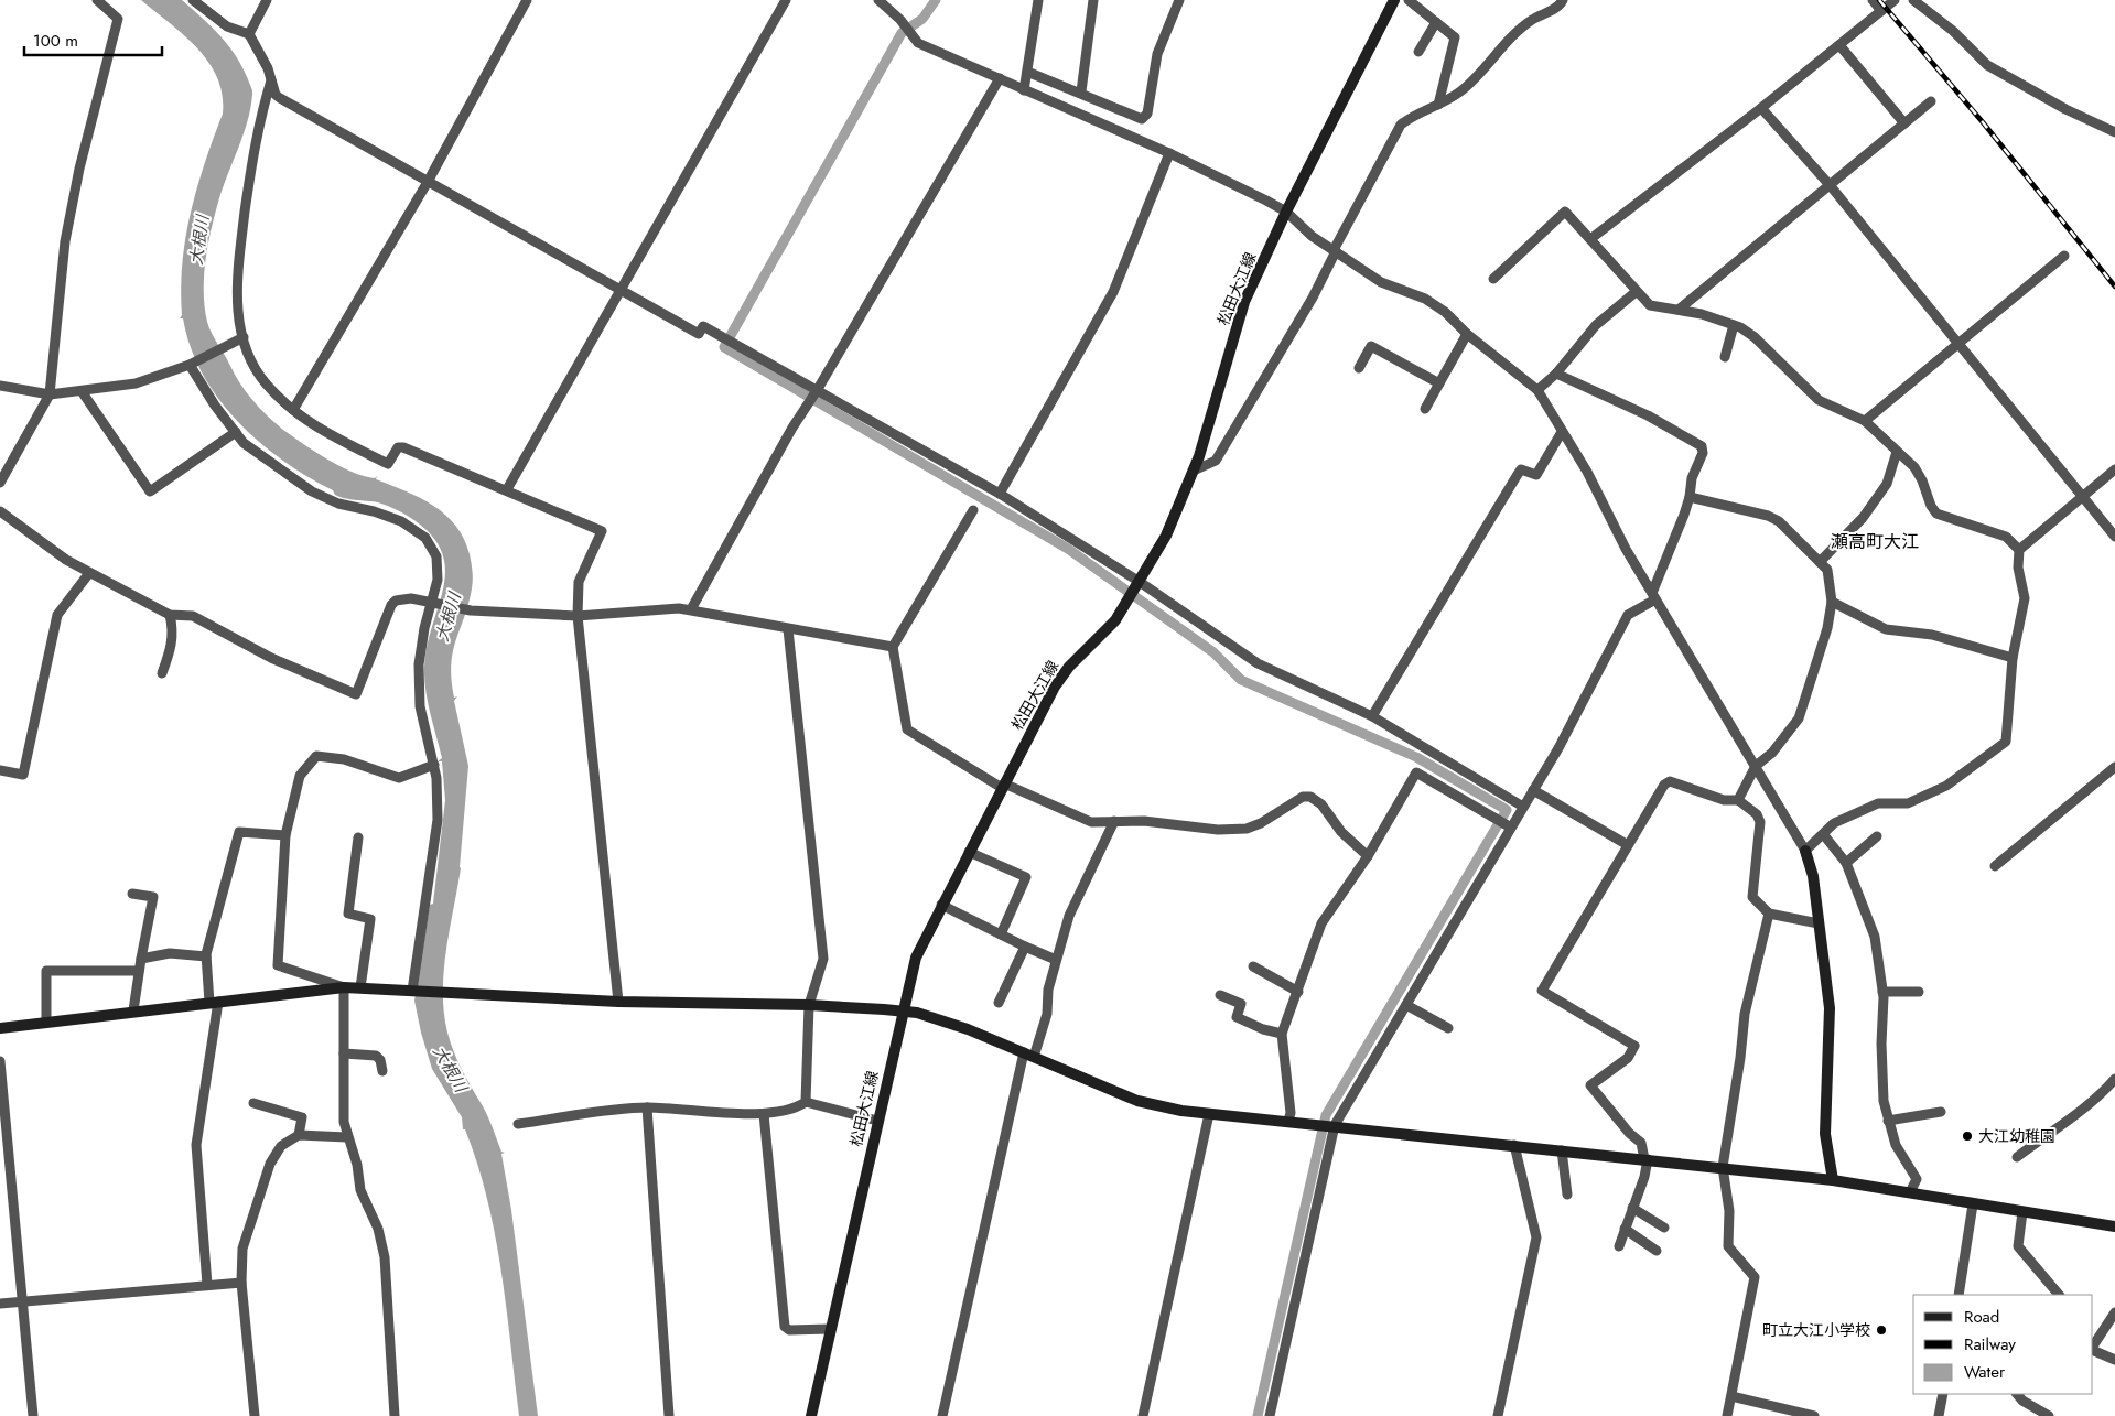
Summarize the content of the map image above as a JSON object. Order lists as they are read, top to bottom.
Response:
{
  "streets": {
    "street": ["松田大江線"]
  },
  "districts": ["瀬高町大江"],
  "water": ["大根川"],
  "places": ["大江幼稚園", "町立大江小学校"],
  "legend": ["Road", "Railway", "Water"],
  "scale_bar": "100 m"
}
